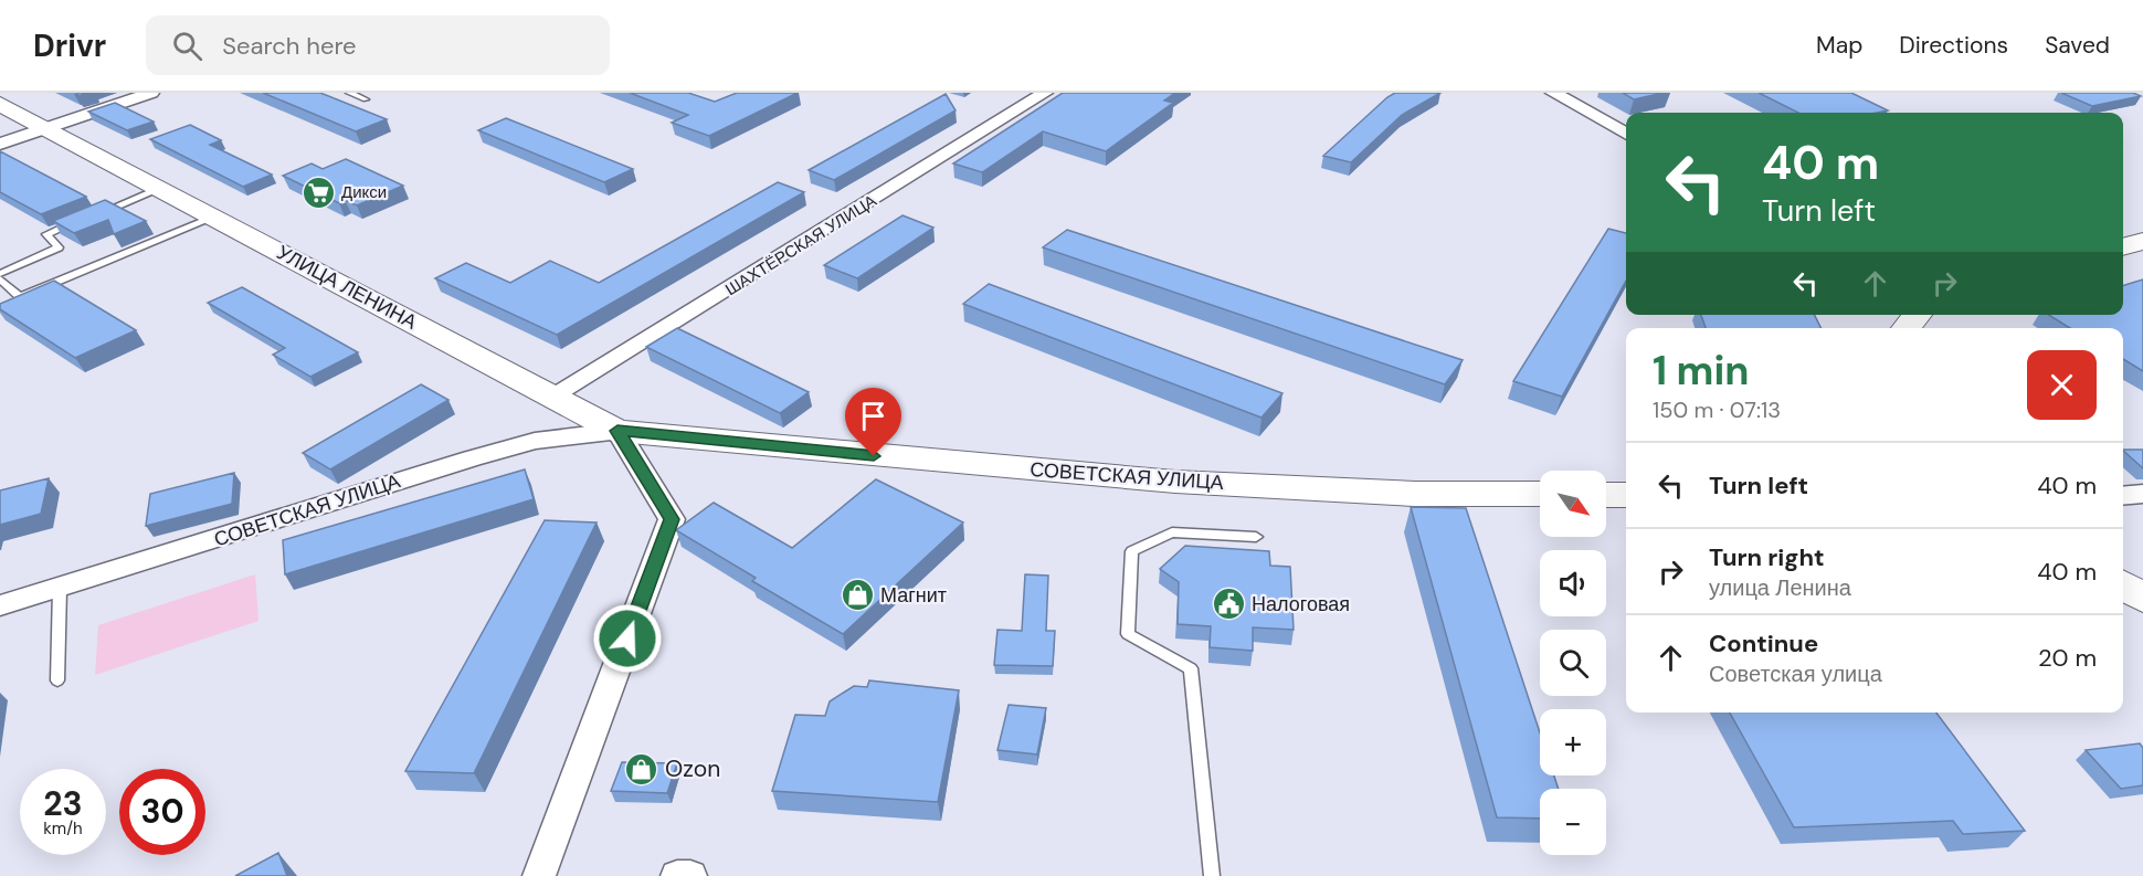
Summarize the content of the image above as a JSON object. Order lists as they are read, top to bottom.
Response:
{
  "streets": {
    "main road": ["УЛИЦА ЛЕНИНА", "СОВЕТСКАЯ УЛИЦА"],
    "street": ["ШАХТЁРСКАЯ УЛИЦА"]
  },
  "crossings": [
    ["ШАХТЁРСКАЯ УЛИЦА", "УЛИЦА ЛЕНИНА"],
    ["УЛИЦА ЛЕНИНА", "СОВЕТСКАЯ УЛИЦА"]
  ],
  "places": {
    "supermarket": ["Дикси"],
    "shop": ["Магнит", "Ozon"],
    "public building": ["Налоговая"]
  },
  "north": "bottom right",
  "page": {
    "header": "Drivr",
    "search": "Search here",
    "nav": ["Map", "Directions", "Saved"],
    "turn": ["40 m", "Turn left"],
    "heading": ["1 min", "150 m · 07:13"],
    "list": [
      {
        "name": "Turn left",
        "value": "40 m"
      },
      {
        "name": "Turn right",
        "note": "улица Ленина",
        "value": "40 m"
      },
      {
        "name": "Continue",
        "note": "Советская улица",
        "value": "20 m"
      }
    ],
    "map_buttons": ["+", "−"],
    "speed": "23 km/h",
    "limit": "30"
  }
}
